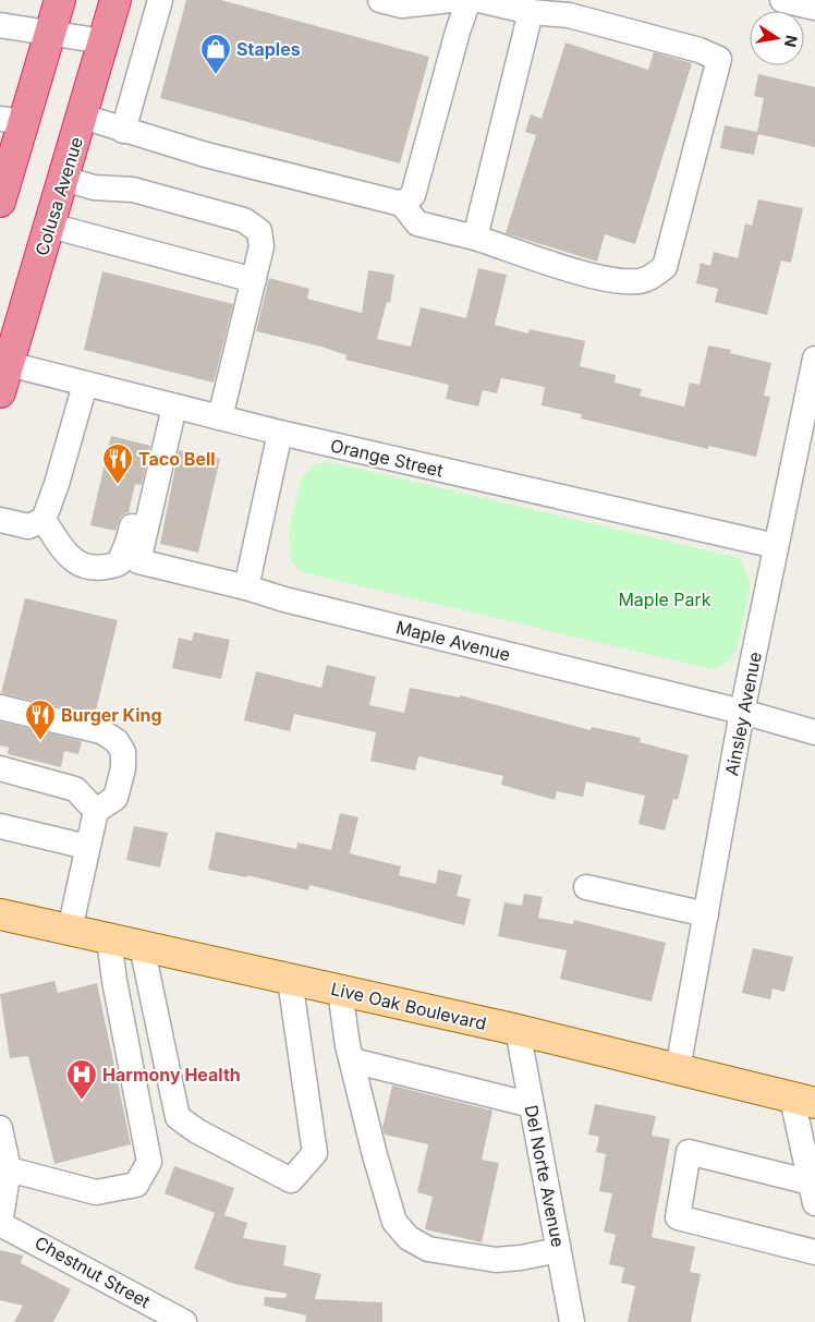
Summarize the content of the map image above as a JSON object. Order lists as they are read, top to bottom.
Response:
{
  "streets": {
    "highway": ["Colusa Avenue"],
    "main road": ["Live Oak Boulevard"],
    "street": [
      "Orange Street",
      "Maple Avenue",
      "Ainsley Avenue",
      "Del Norte Avenue",
      "Chestnut Street"
    ]
  },
  "crossings": [
    ["Colusa Avenue", "Orange Street"],
    ["Orange Street", "Maple Avenue"],
    ["Orange Street", "Ainsley Avenue"],
    ["Maple Avenue", "Ainsley Avenue"],
    ["Ainsley Avenue", "Live Oak Boulevard"],
    ["Live Oak Boulevard", "Del Norte Avenue"]
  ],
  "parks": ["Maple Park"],
  "places": {
    "shop": ["Staples"],
    "restaurant": ["Taco Bell", "Burger King"],
    "hospital": ["Harmony Health"]
  },
  "north": "right"
}
